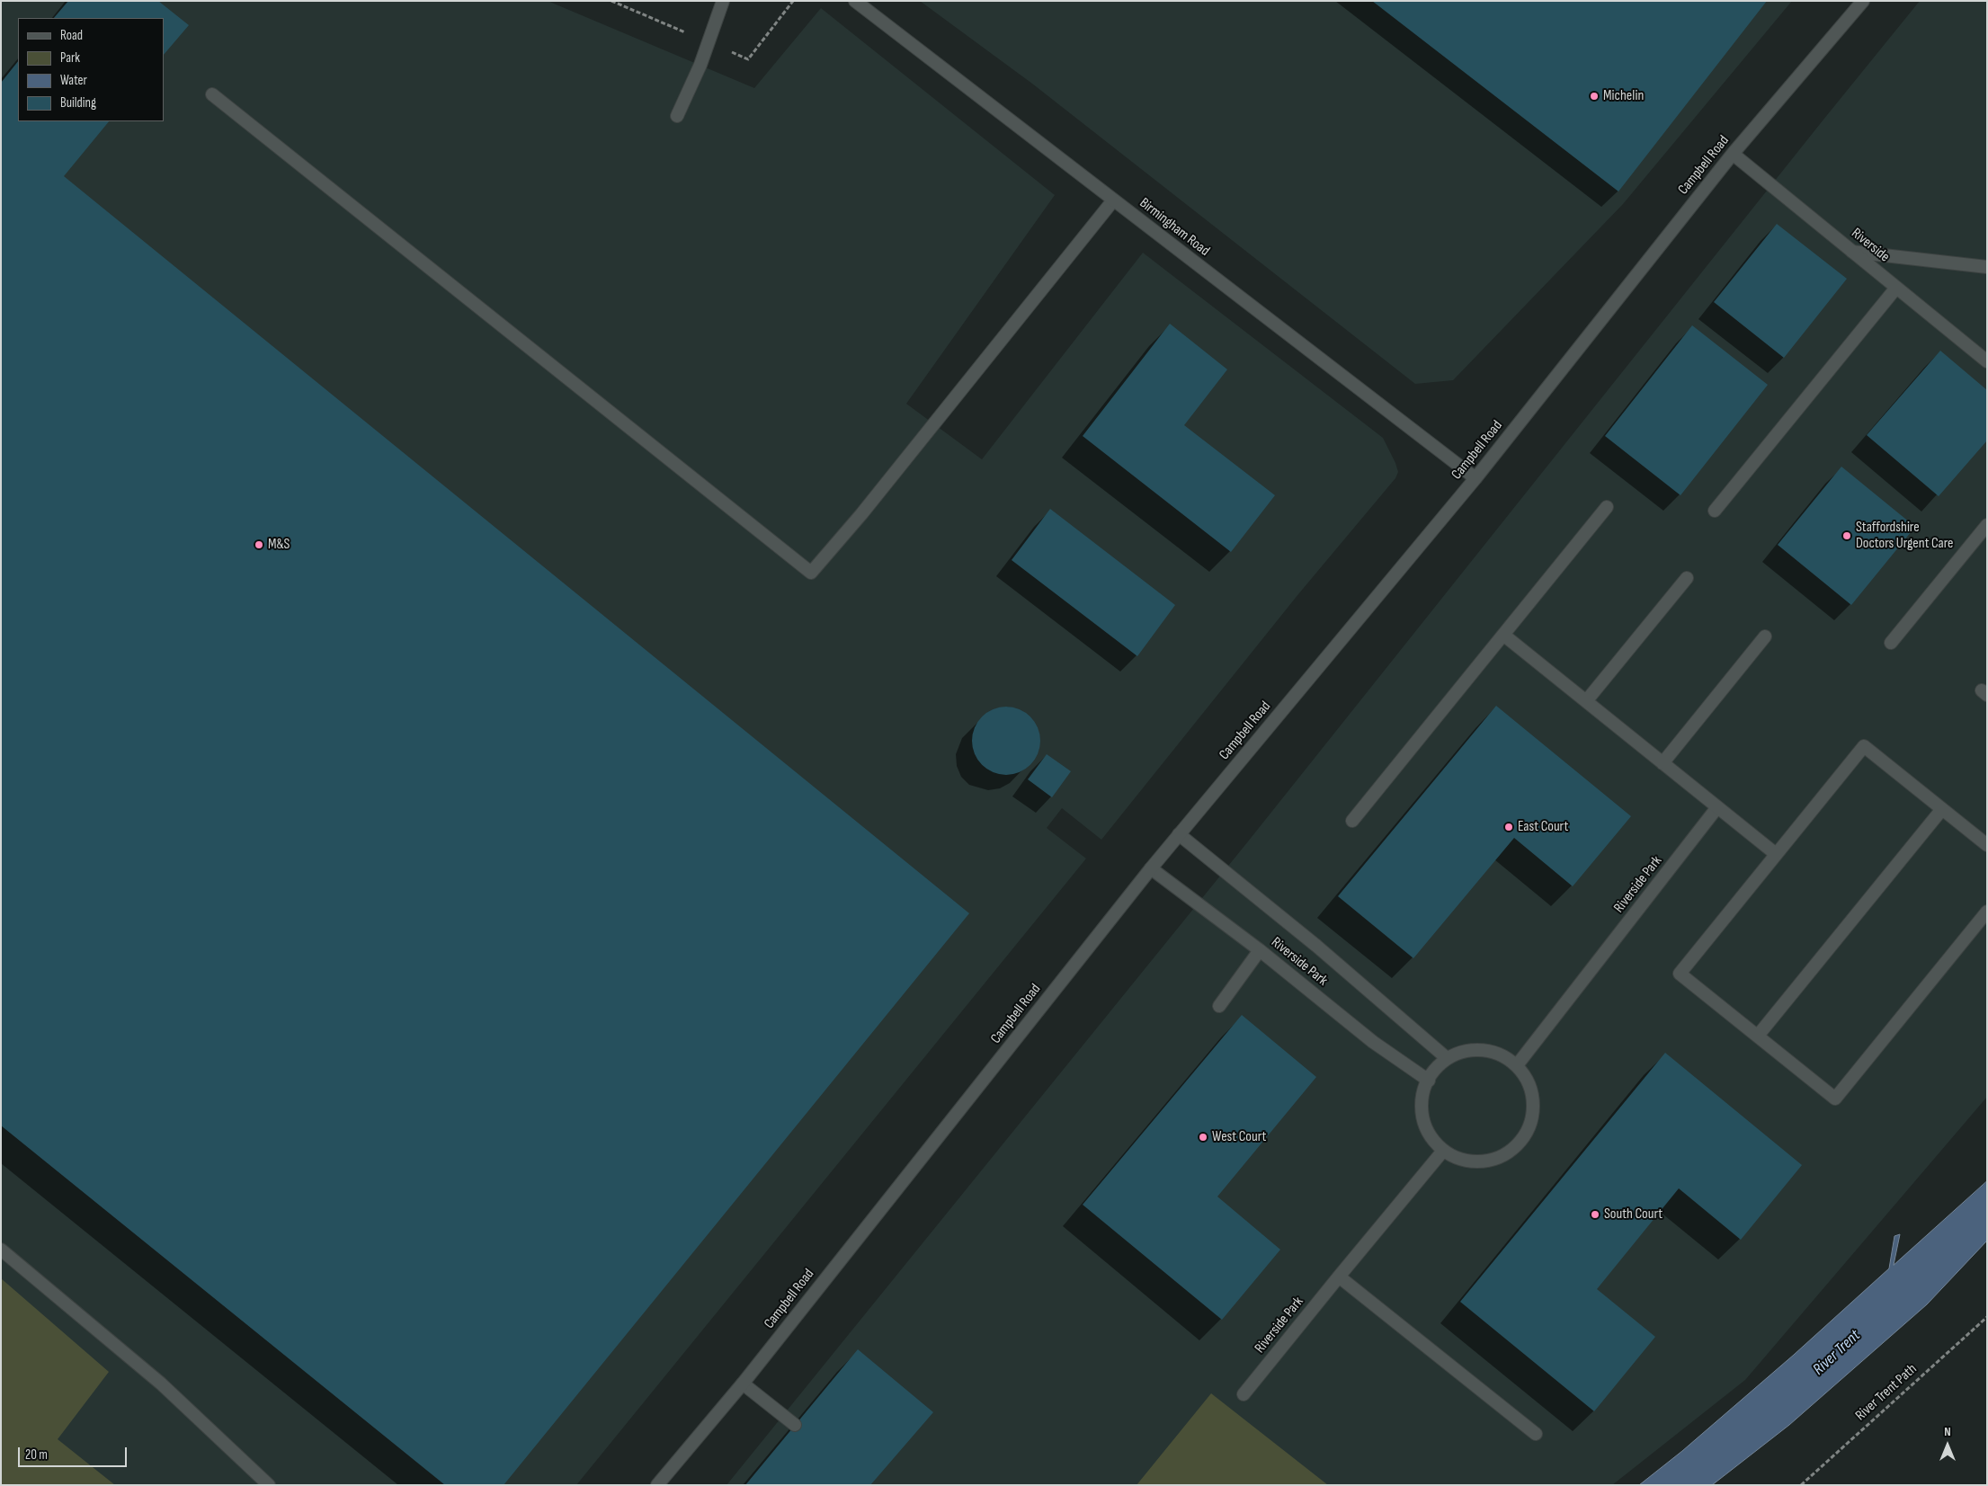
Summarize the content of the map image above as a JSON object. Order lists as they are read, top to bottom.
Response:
{
  "streets": {
    "street": [
      "Campbell Road",
      "Birmingham Road",
      "Riverside",
      "Riverside Park"
    ],
    "path": ["River Trent Path"]
  },
  "crossings": [
    ["Campbell Road", "Birmingham Road"],
    ["Campbell Road", "Riverside"],
    ["Campbell Road", "Riverside Park"]
  ],
  "water": ["River Trent"],
  "places": [
    "Michelin",
    "Staffordshire Doctors Urgent Care",
    "M&S",
    "East Court",
    "West Court",
    "South Court"
  ],
  "legend": [
    "Road",
    "Park",
    "Water",
    "Building"
  ],
  "scale_bar": "20 m",
  "north": "top"
}
